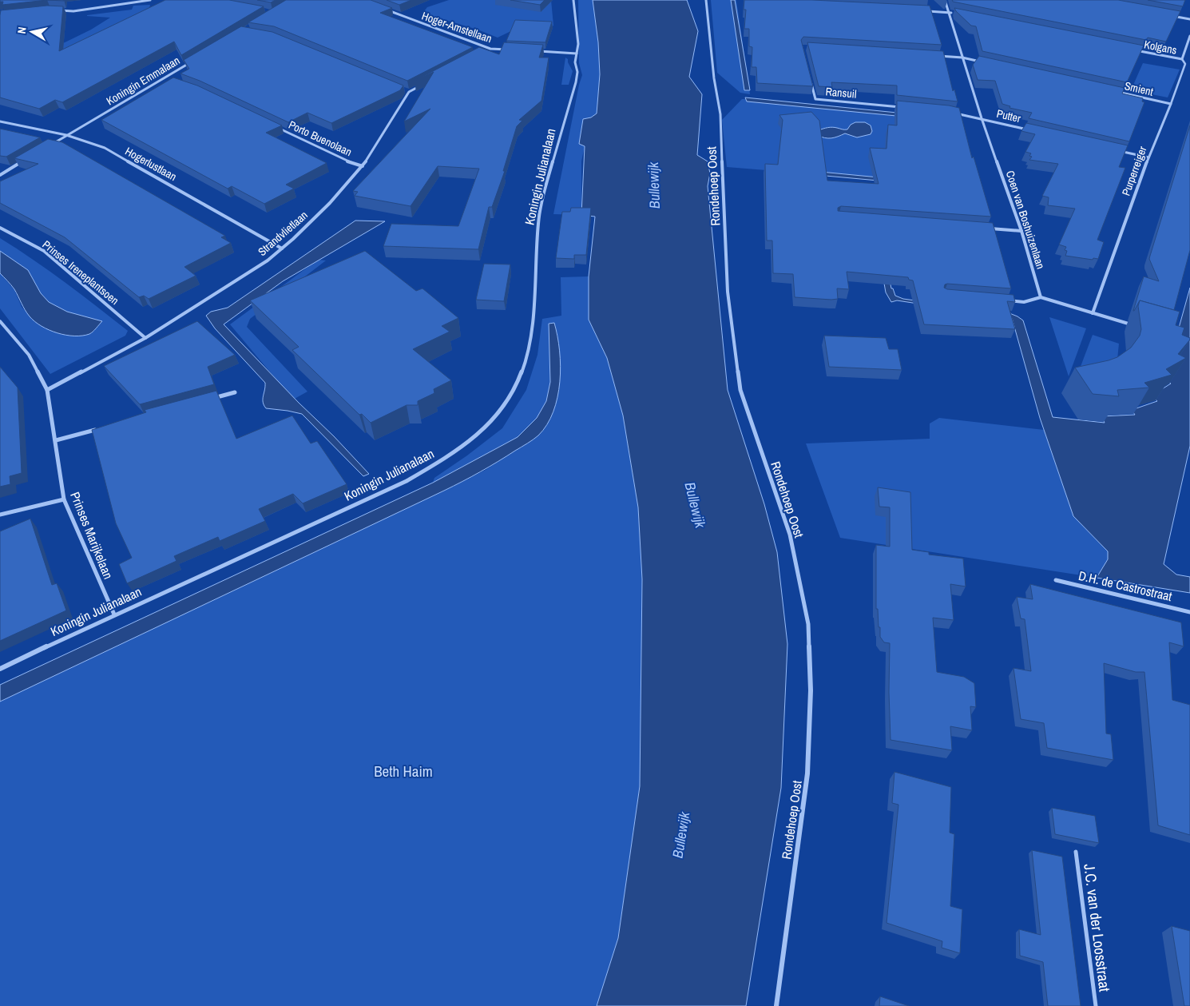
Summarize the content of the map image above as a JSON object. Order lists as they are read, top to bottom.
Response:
{
  "streets": {
    "street": [
      "Hoger-Amstellaan",
      "Kolgans",
      "Koningin Emmalaan",
      "Smient",
      "Ransuil",
      "Putter",
      "Porto Buenolaan",
      "Hogerlustlaan",
      "Purperreiger",
      "Koningin Julianalaan",
      "Rondehoep Oost",
      "Coen van Boshuizenlaan",
      "Strandvlietlaan",
      "Prinses Ireneplantsoen",
      "Prinses Marijkelaan",
      "D.H. de Castrostraat"
    ],
    "lane": ["J.C. van der Loosstraat"]
  },
  "crossings": [
    ["Kolgans", "Purperreiger"],
    ["Koningin Emmalaan", "Hogerlustlaan"],
    ["Smient", "Purperreiger"],
    ["Putter", "Coen van Boshuizenlaan"],
    ["Porto Buenolaan", "Strandvlietlaan"],
    ["Hogerlustlaan", "Strandvlietlaan"],
    ["Koningin Julianalaan", "Prinses Marijkelaan"],
    ["Strandvlietlaan", "Prinses Ireneplantsoen"],
    ["Strandvlietlaan", "Prinses Marijkelaan"]
  ],
  "water": ["Bullewijk"],
  "parks": ["Beth Haim"],
  "north": "left"
}
